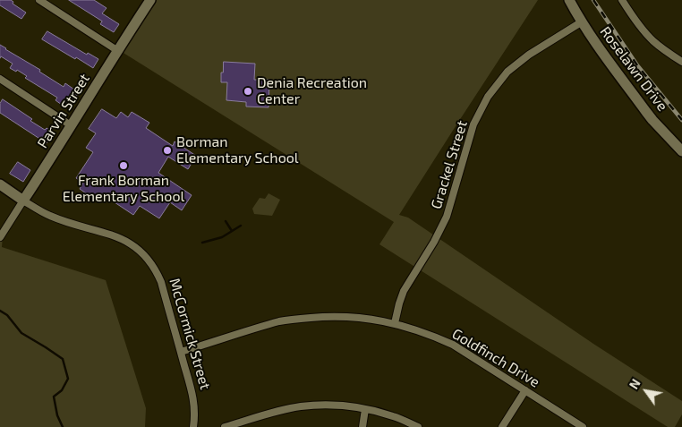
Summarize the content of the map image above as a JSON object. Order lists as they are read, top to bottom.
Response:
{
  "streets": {
    "street": [
      "Roselawn Drive",
      "Parvin Street",
      "Grackel Street",
      "McCormick Street",
      "Goldfinch Drive"
    ]
  },
  "crossings": [
    ["Roselawn Drive", "Grackel Street"],
    ["Parvin Street", "McCormick Street"],
    ["Grackel Street", "Goldfinch Drive"],
    ["McCormick Street", "Goldfinch Drive"]
  ],
  "places": ["Denia Recreation Center", "Borman Elementary School", "Frank Borman Elementary School"],
  "north": "top left"
}
